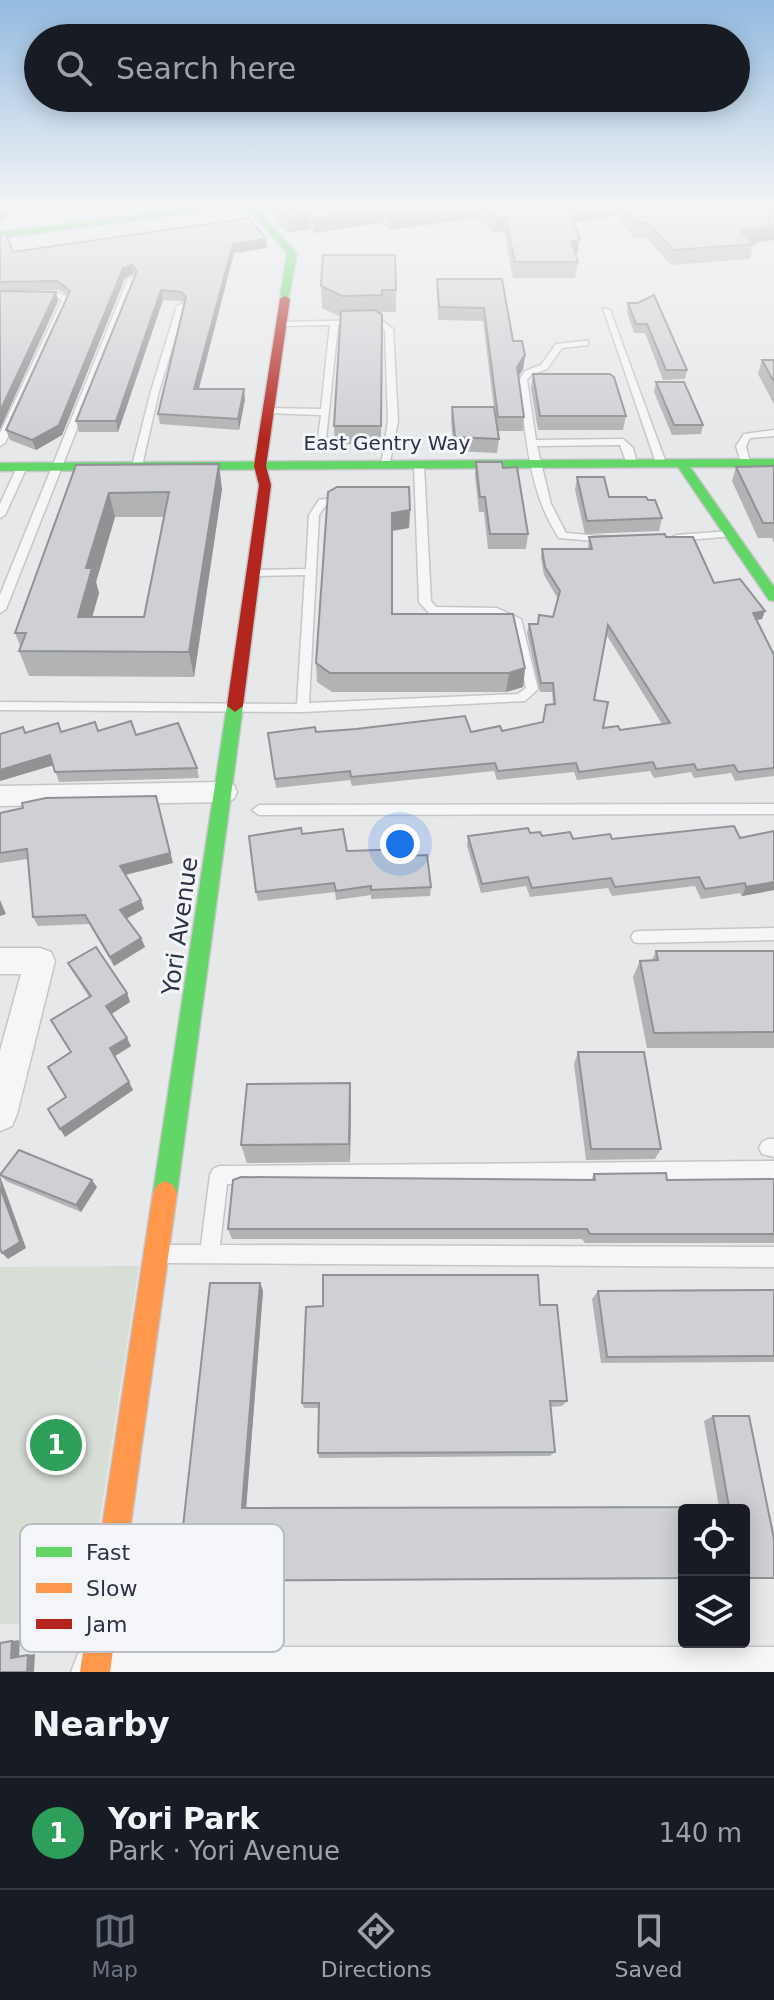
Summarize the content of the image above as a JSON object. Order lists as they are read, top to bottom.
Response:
{
  "streets": {
    "street": ["East Gentry Way", "Yori Avenue"]
  },
  "crossings": [
    ["East Gentry Way", "Yori Avenue"]
  ],
  "legend": ["Fast", "Slow", "Jam"],
  "page": {
    "search": "Search here",
    "pins": "1",
    "heading": "Nearby",
    "list": [
      {
        "mark": "1",
        "name": "Yori Park",
        "note": "Park · Yori Avenue",
        "value": "140 m"
      }
    ],
    "nav": ["Map", "Directions", "Saved"]
  }
}
